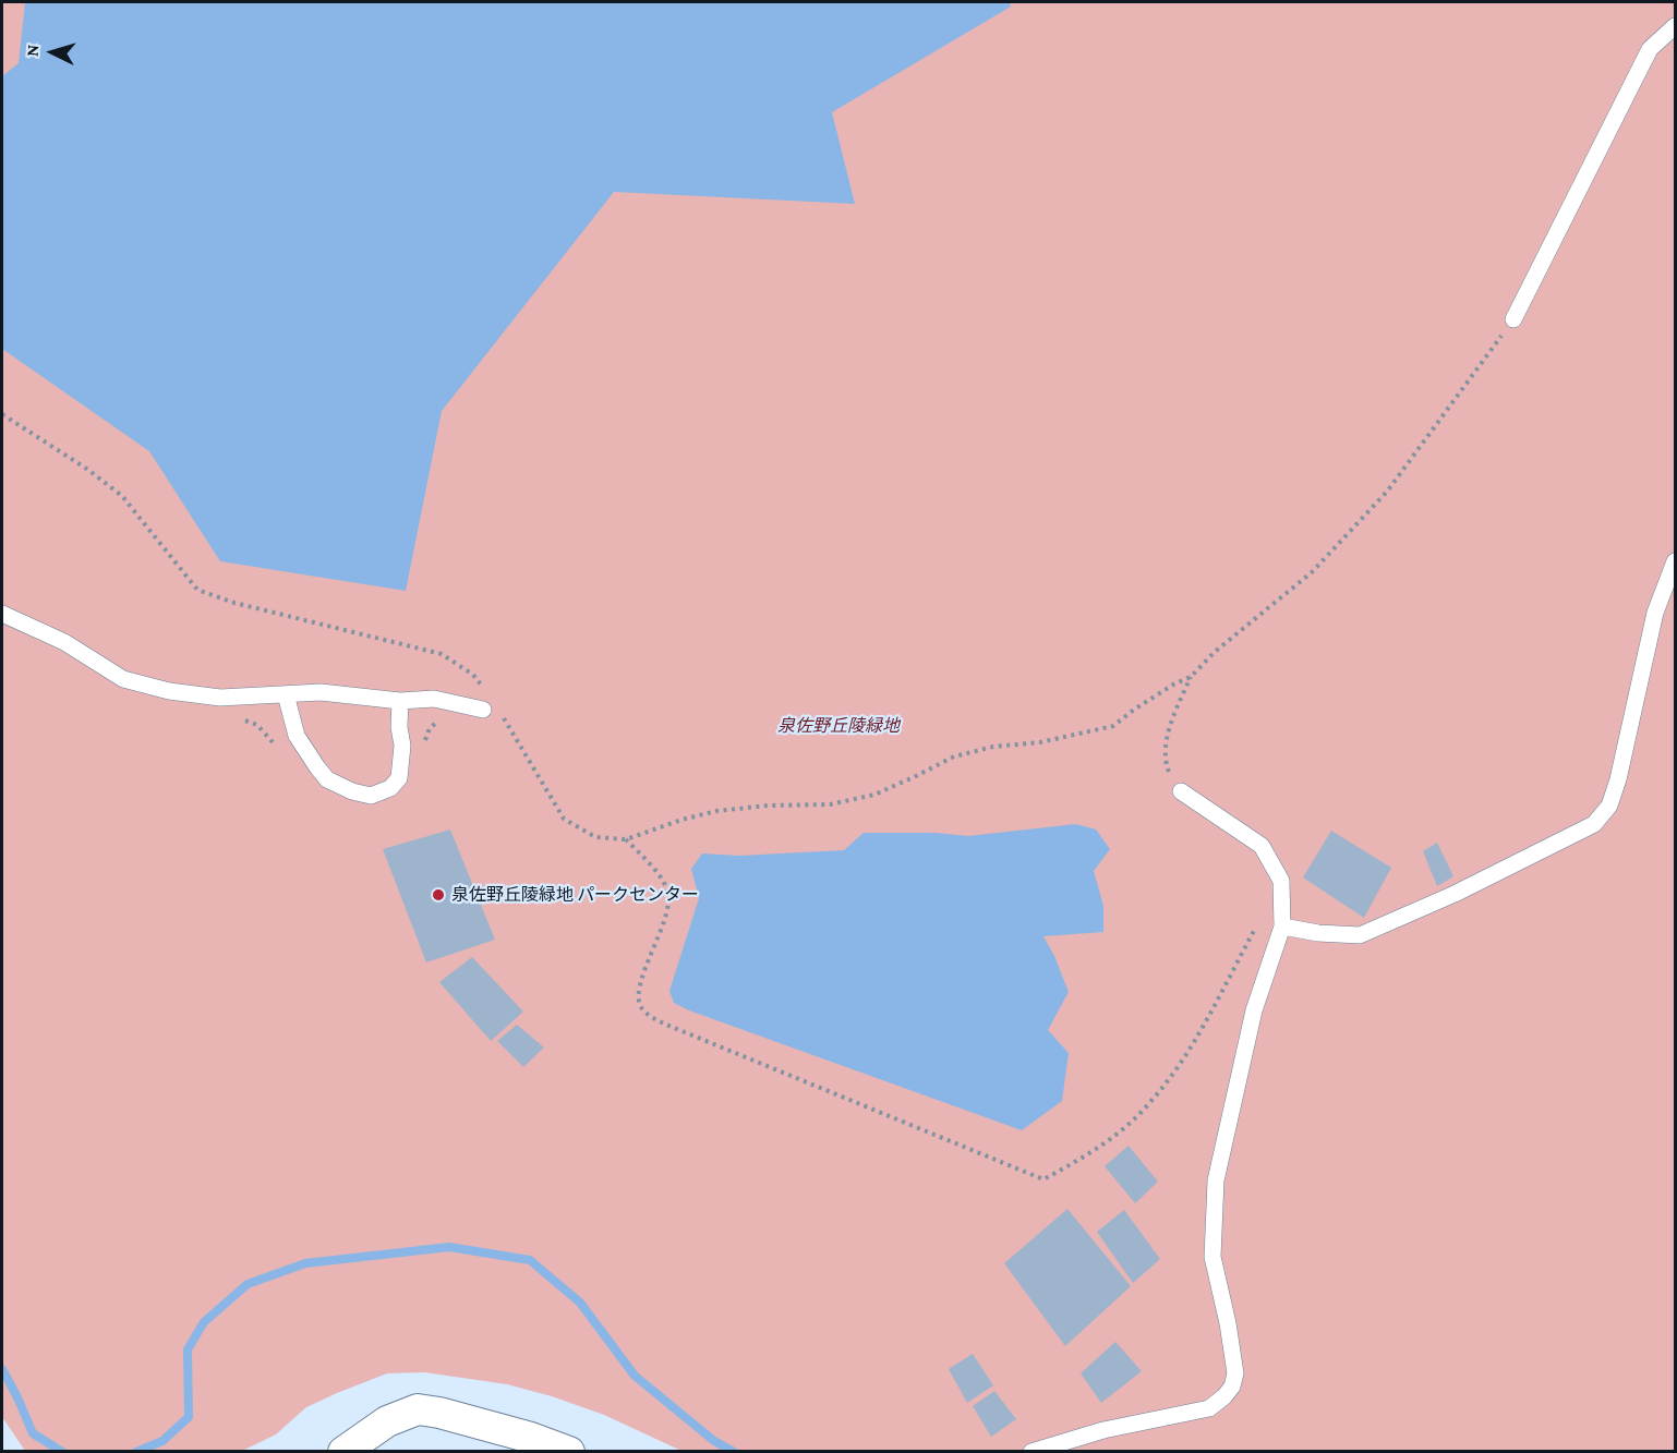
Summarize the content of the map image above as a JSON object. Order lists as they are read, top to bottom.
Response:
{
  "parks": ["泉佐野丘陵緑地"],
  "places": ["泉佐野丘陵緑地 パークセンター"],
  "north": "left"
}
